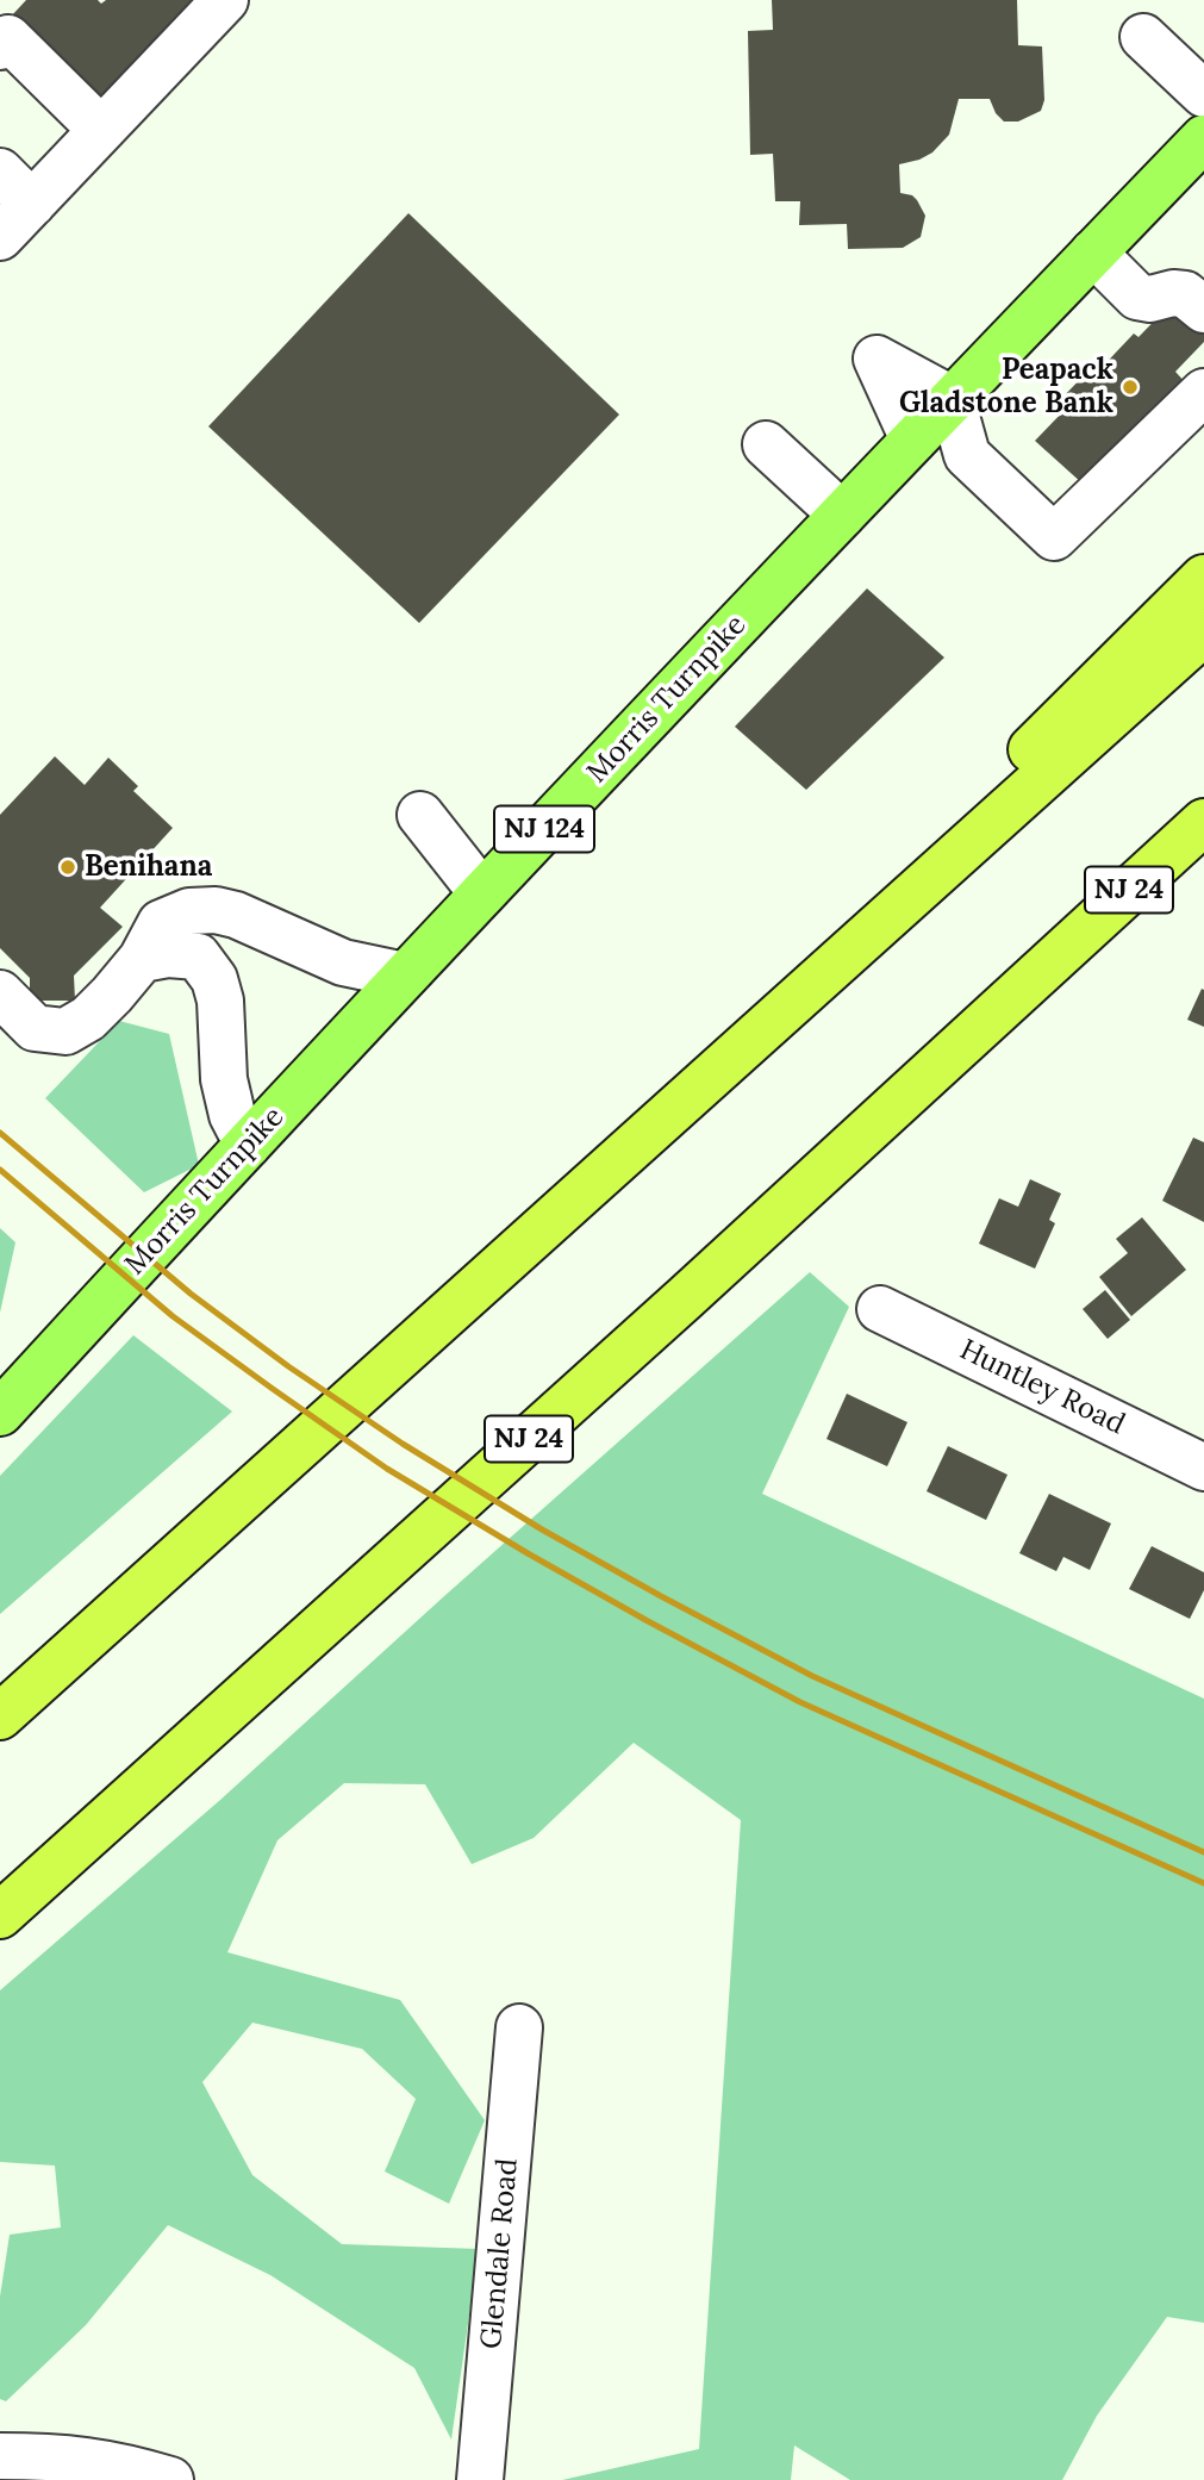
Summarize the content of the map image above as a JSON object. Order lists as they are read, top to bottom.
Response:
{
  "streets": {
    "highway": ["NJ 24"],
    "main road": ["Morris Turnpike", "NJ 124"],
    "street": ["Huntley Road", "Glendale Road"]
  },
  "places": ["Peapack Gladstone Bank", "Benihana"]
}
